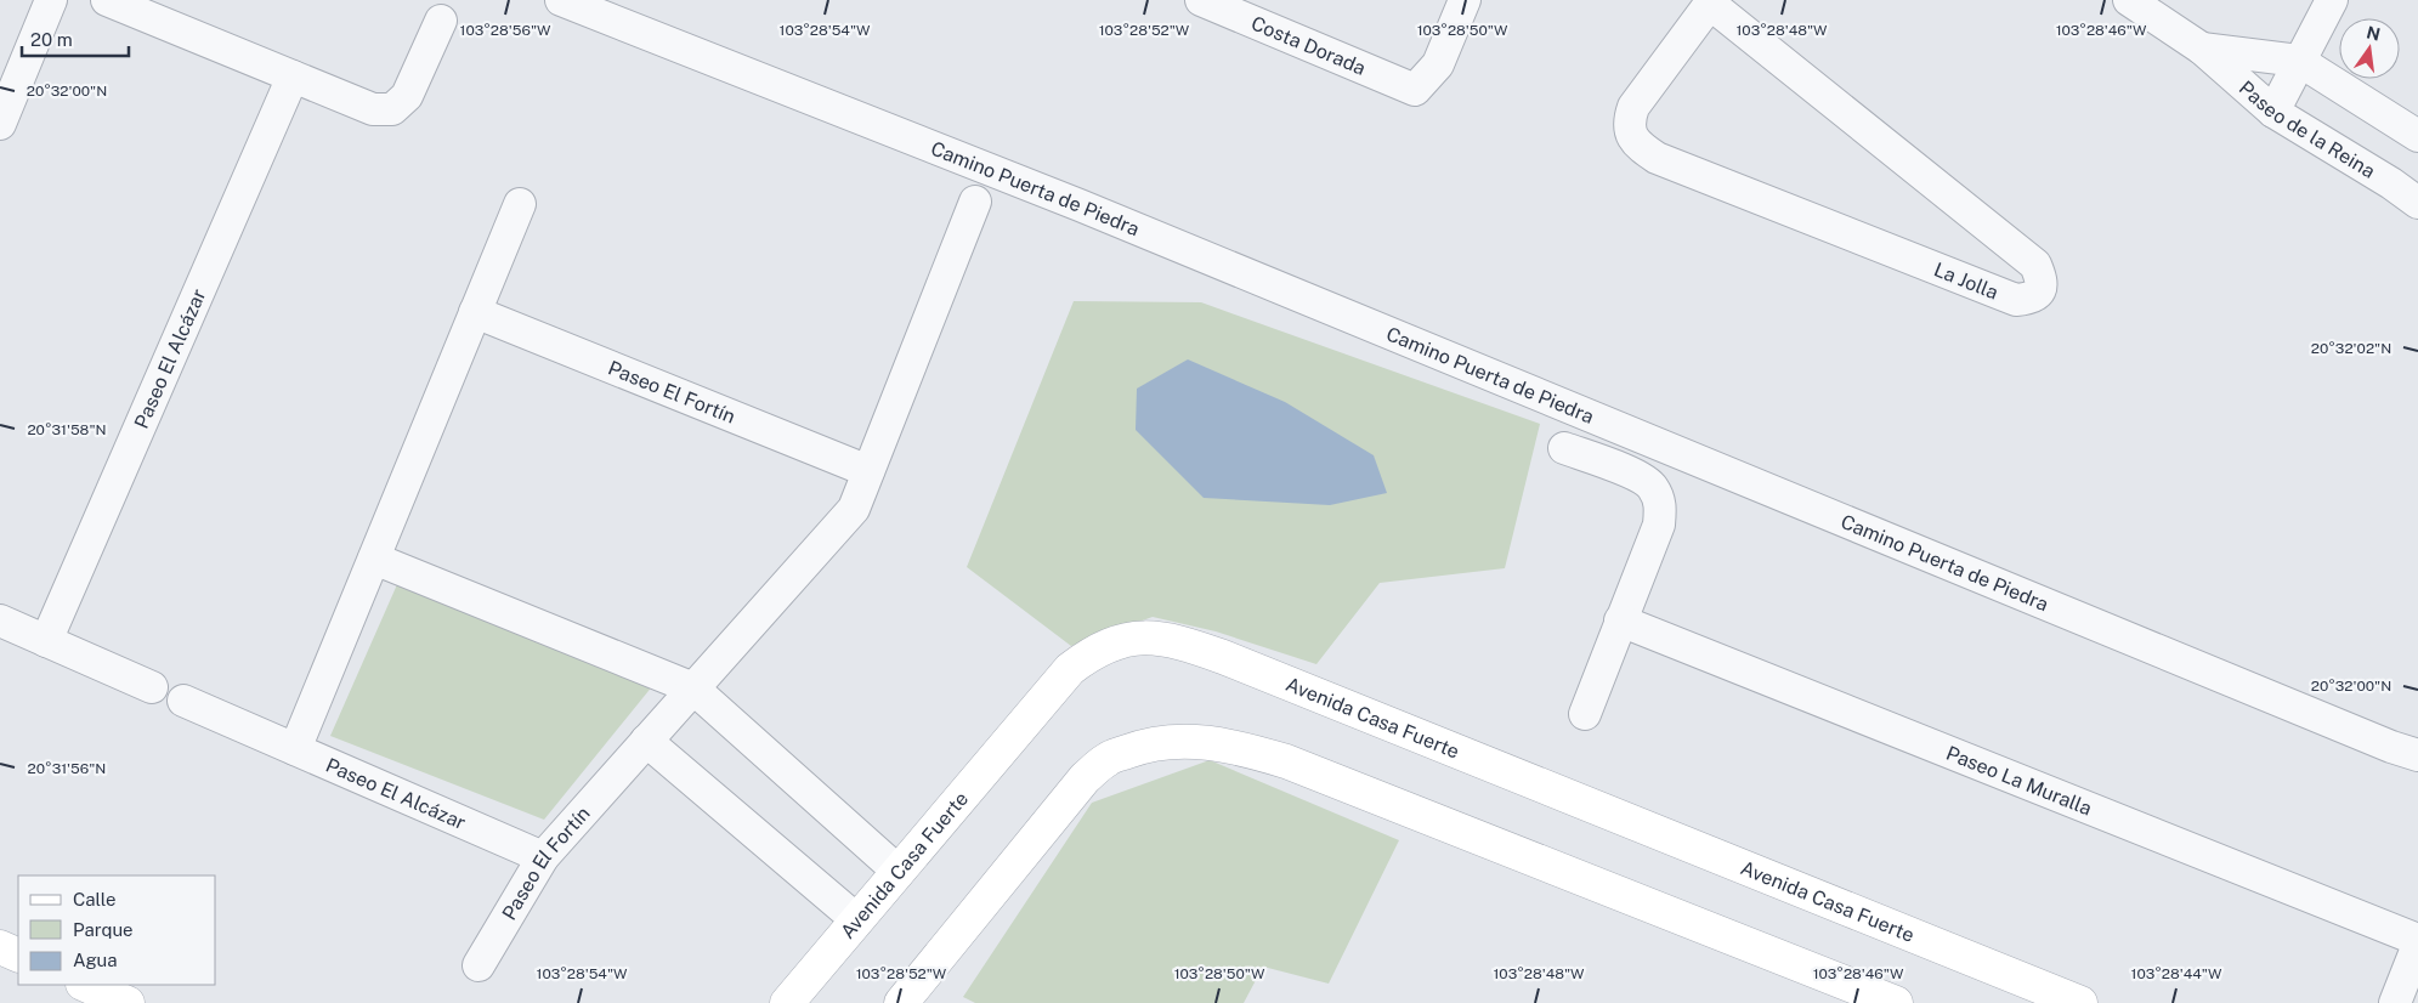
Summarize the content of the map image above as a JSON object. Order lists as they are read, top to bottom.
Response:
{
  "streets": {
    "street": [
      "Costa Dorada",
      "Paseo de la Reina",
      "Camino Puerta de Piedra",
      "La Jolla",
      "Paseo El Alcázar",
      "Paseo El Fortín",
      "Avenida Casa Fuerte",
      "Paseo La Muralla"
    ]
  },
  "crossings": [
    ["Paseo El Alcázar", "Paseo El Fortín"]
  ],
  "legend": ["Calle", "Parque", "Agua"],
  "scale_bar": "20 m",
  "north": "top",
  "coordinates": [
    "103°28'56\"W",
    "103°28'54\"W",
    "103°28'52\"W",
    "103°28'50\"W",
    "103°28'48\"W",
    "103°28'46\"W",
    "20°32'00\"N",
    "20°32'02\"N",
    "20°31'58\"N",
    "20°31'56\"N",
    "103°28'44\"W"
  ]
}
